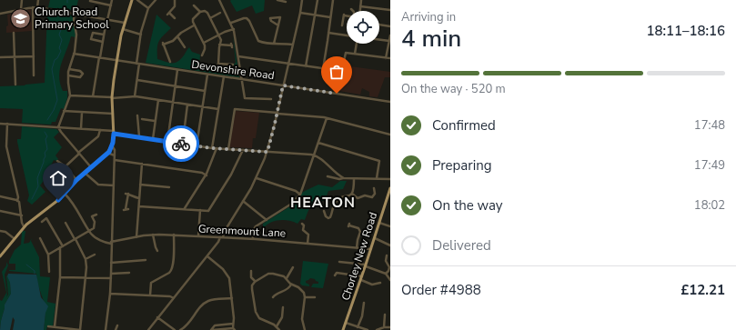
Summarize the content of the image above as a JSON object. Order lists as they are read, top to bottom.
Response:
{
  "streets": {
    "main road": ["Chorley New Road"],
    "street": ["Devonshire Road", "Greenmount Lane"]
  },
  "crossings": [
    ["Greenmount Lane", "Chorley New Road"]
  ],
  "districts": ["HEATON"],
  "places": {
    "school or university": ["Church Road Primary School"]
  },
  "page": {
    "heading": ["4 min", "Arriving in", "18:11–18:16"],
    "panel": ["Order #4988", "£12.21"],
    "bar": "On the way · 520 m",
    "list": [
      ["Confirmed", "17:48"],
      ["Preparing", "17:49"],
      ["On the way", "18:02"],
      "Delivered"
    ]
  }
}
